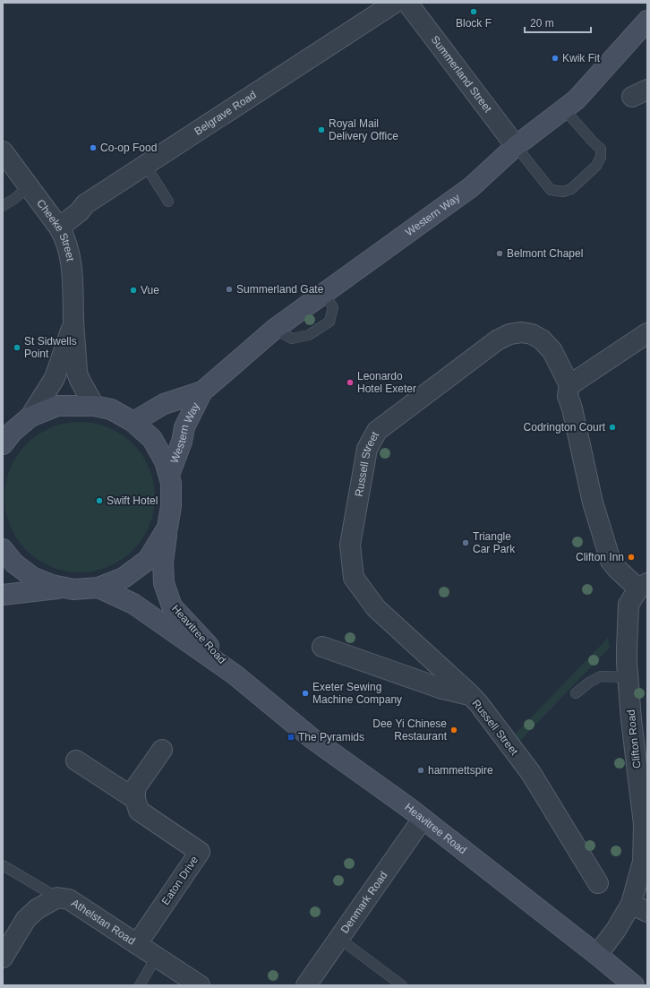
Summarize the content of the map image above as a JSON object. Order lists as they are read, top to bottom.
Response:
{
  "streets": {
    "main road": ["Western Way", "Heavitree Road"],
    "street": [
      "Summerland Street",
      "Belgrave Road",
      "Cheeke Street",
      "Russell Street",
      "Clifton Road",
      "Eaton Drive",
      "Denmark Road",
      "Athelstan Road"
    ]
  },
  "crossings": [
    ["Summerland Street", "Western Way"],
    ["Belgrave Road", "Cheeke Street"],
    ["Western Way", "Heavitree Road"],
    ["Russell Street", "Clifton Road"],
    ["Heavitree Road", "Clifton Road"],
    ["Heavitree Road", "Denmark Road"],
    ["Eaton Drive", "Athelstan Road"]
  ],
  "places": {
    "other": [
      "Block F",
      "Kwik Fit",
      "Royal Mail Delivery Office",
      "Co-op Food",
      "Belmont Chapel",
      "Summerland Gate",
      "Vue",
      "St Sidwells Point",
      "Leonardo Hotel Exeter",
      "Codrington Court",
      "Swift Hotel",
      "Triangle Car Park",
      "Clifton Inn",
      "Exeter Sewing Machine Company",
      "Dee Yi Chinese Restaurant",
      "hammettspire"
    ],
    "transit": ["The Pyramids"]
  },
  "scale_bar": "20 m"
}
